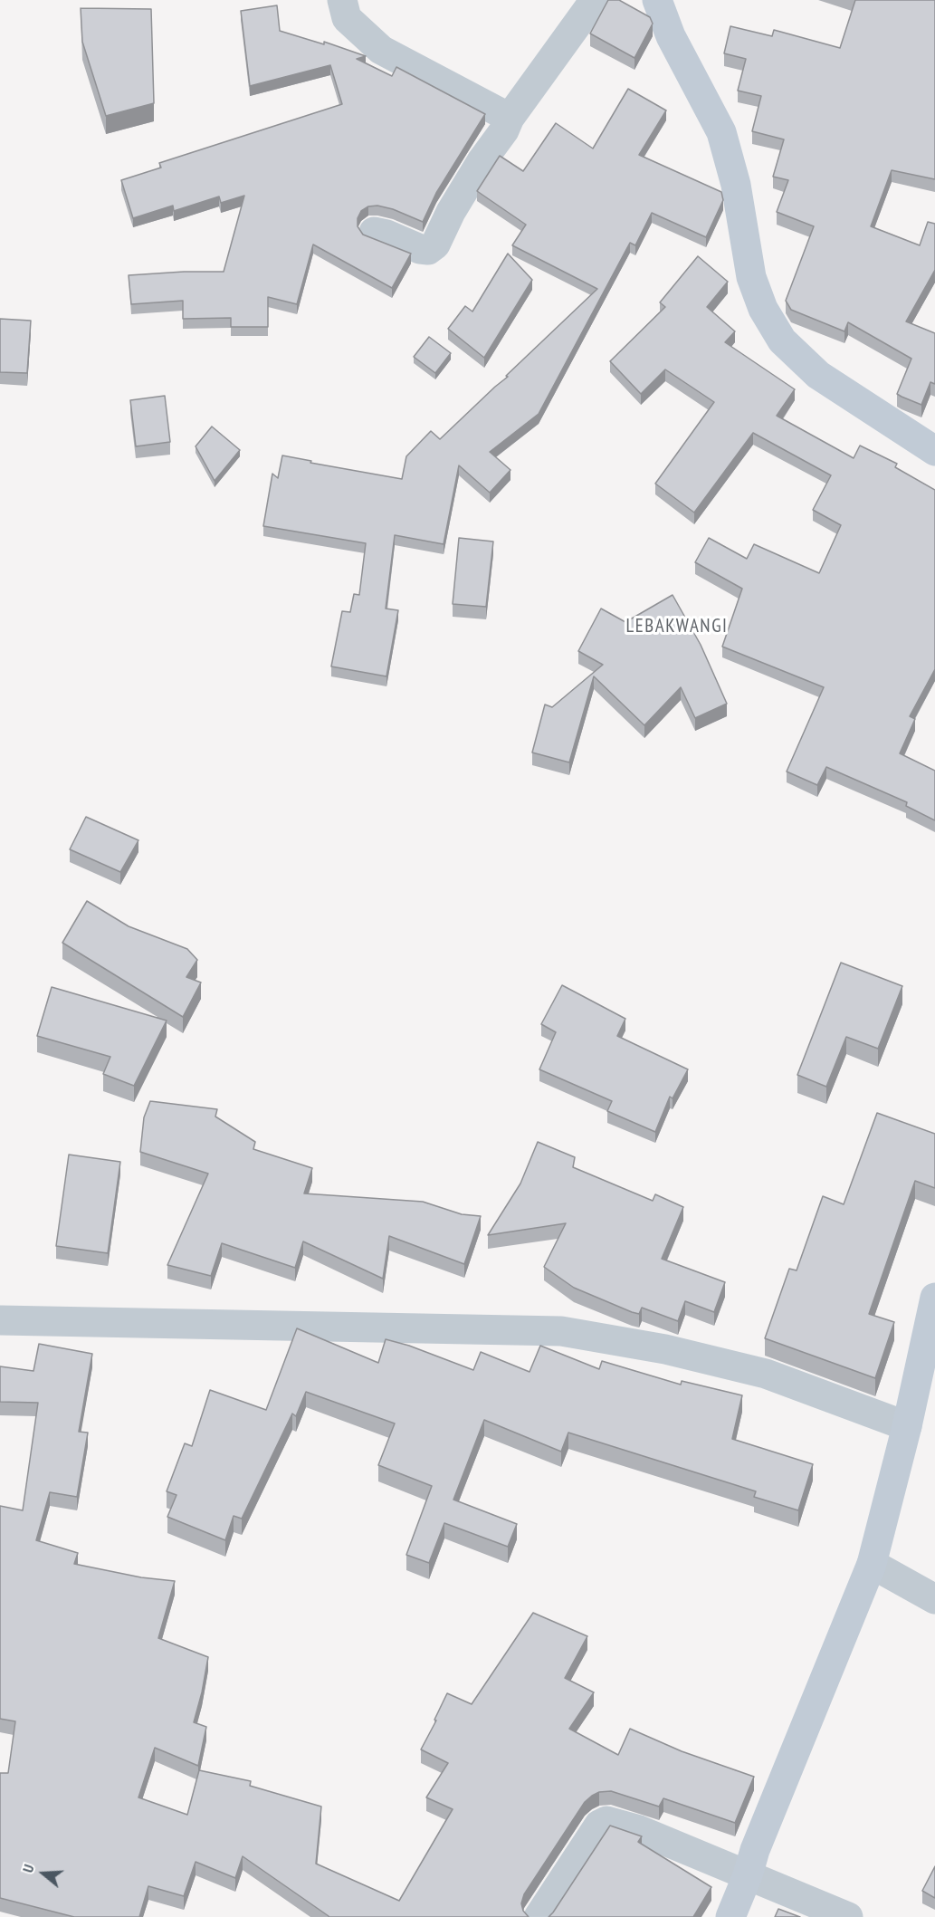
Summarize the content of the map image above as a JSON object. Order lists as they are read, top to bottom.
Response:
{
  "districts": ["LEBAKWANGI"],
  "north": "left"
}
